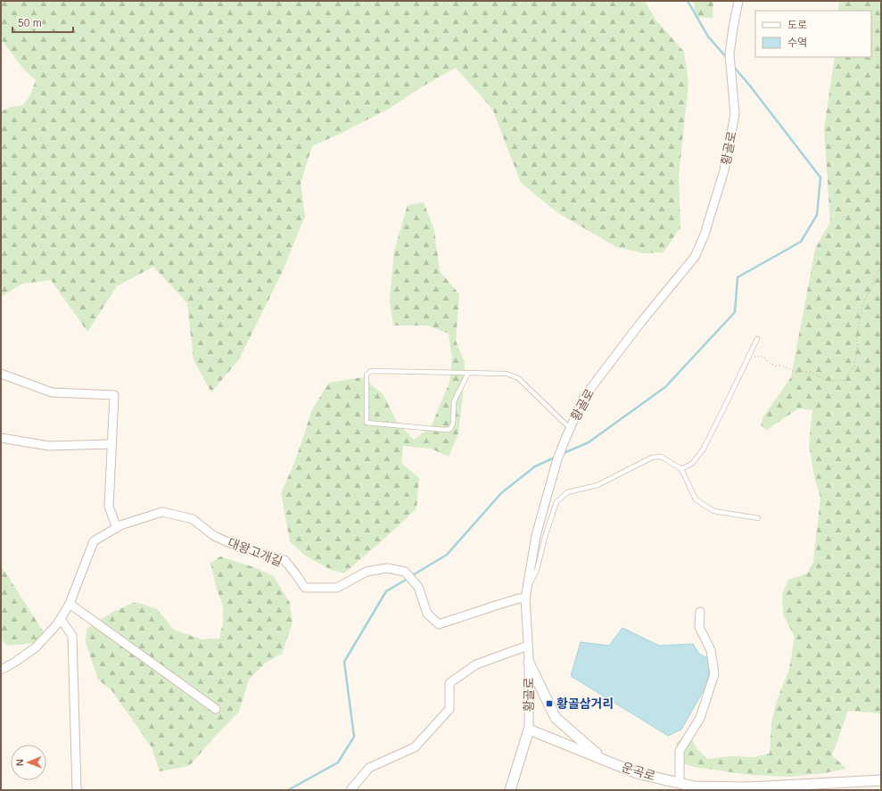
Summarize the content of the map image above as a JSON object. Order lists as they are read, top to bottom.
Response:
{
  "streets": {
    "street": ["황골로", "대왕고개길", "운곡로"]
  },
  "crossings": [
    ["황골로", "대왕고개길"],
    ["황골로", "운곡로"]
  ],
  "places": {
    "transit": ["황골삼거리"]
  },
  "legend": ["도로", "수역"],
  "scale_bar": "50 m",
  "north": "left"
}
